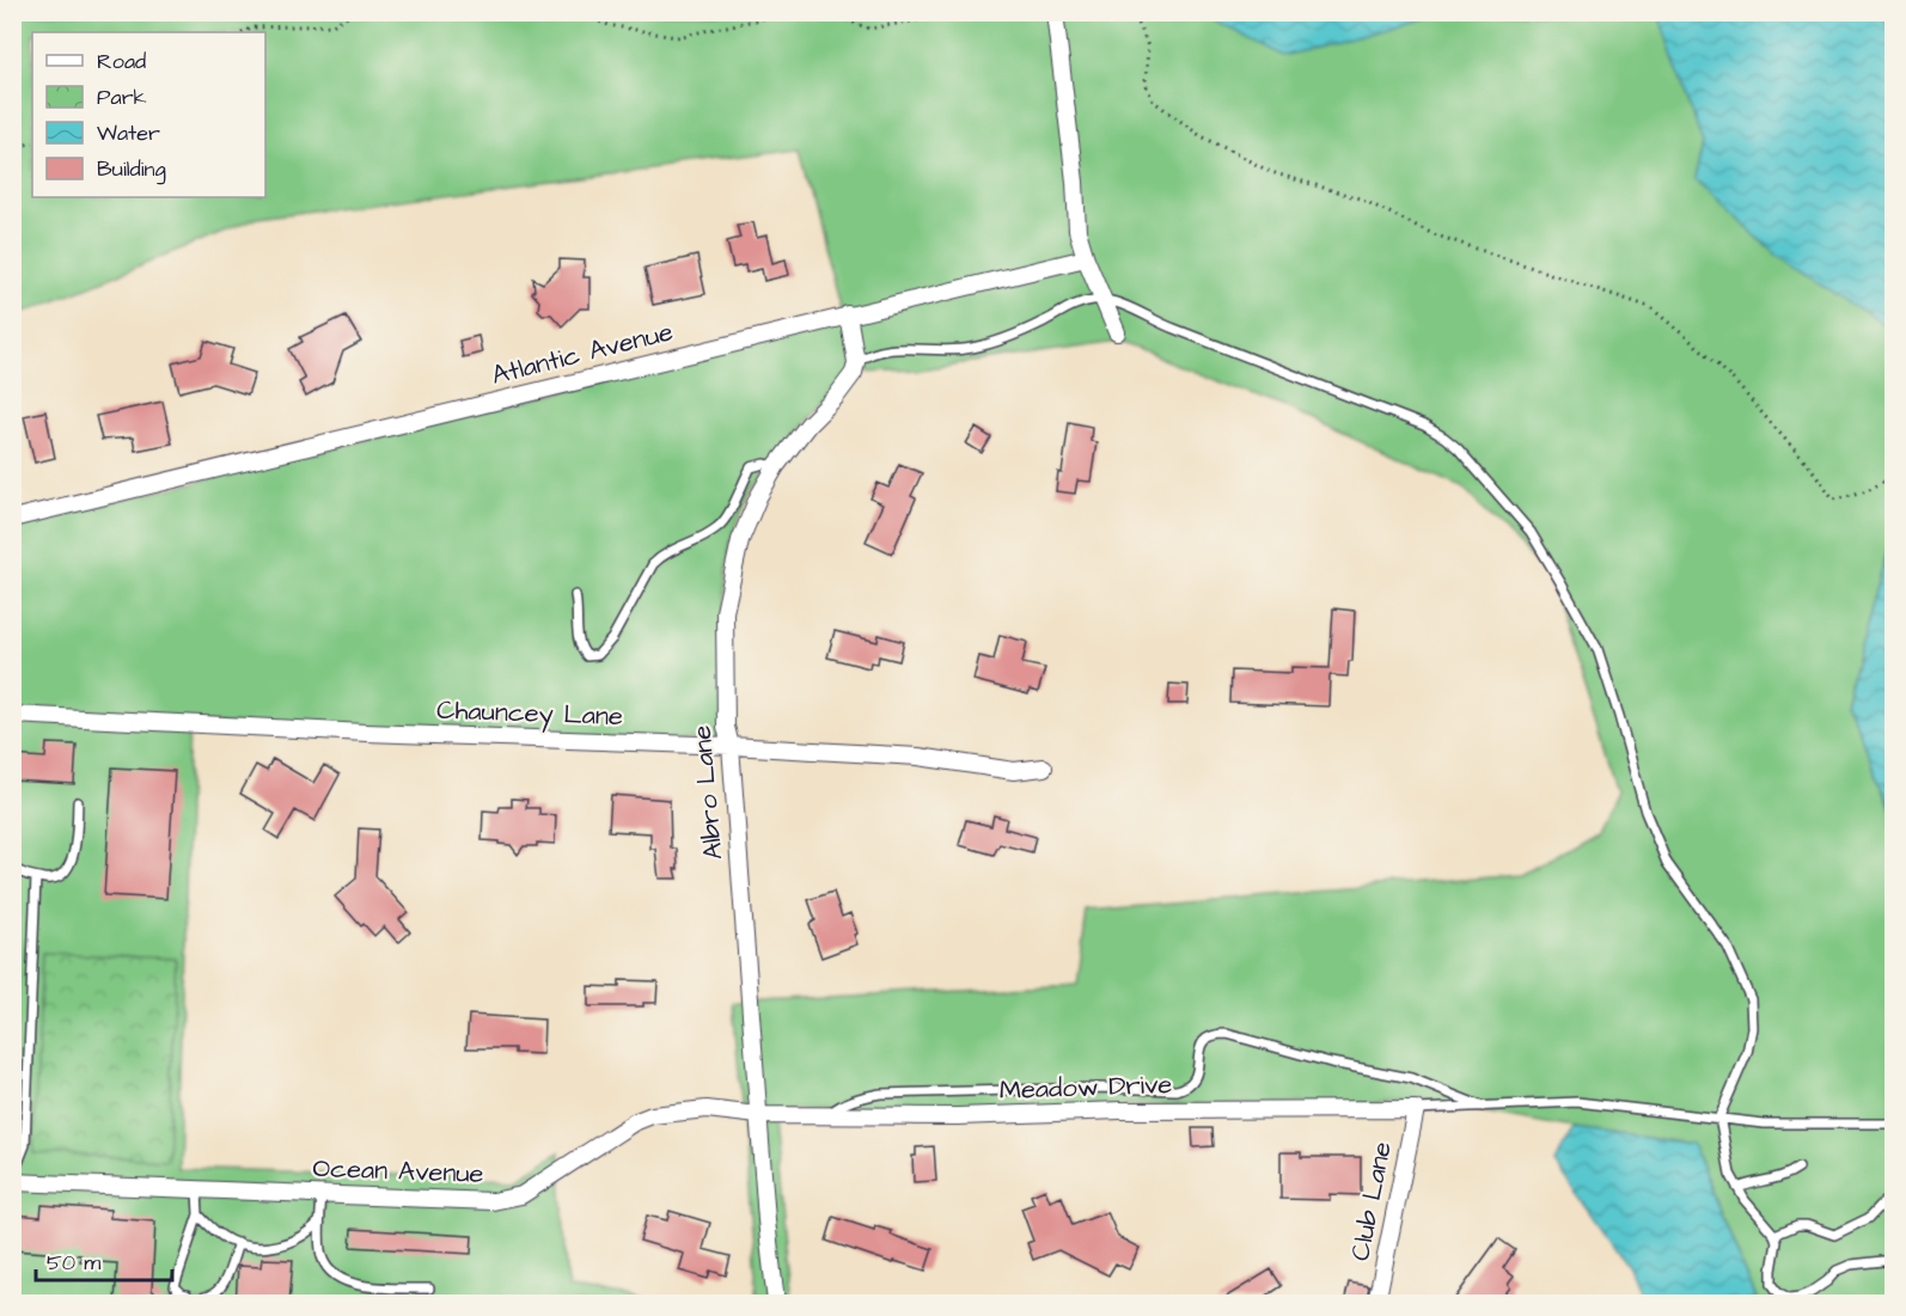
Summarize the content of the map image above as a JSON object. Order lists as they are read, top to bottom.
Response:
{
  "streets": {
    "street": [
      "Atlantic Avenue",
      "Chauncey Lane",
      "Albro Lane",
      "Meadow Drive",
      "Ocean Avenue",
      "Club Lane"
    ]
  },
  "crossings": [
    ["Chauncey Lane", "Albro Lane"],
    ["Albro Lane", "Meadow Drive"],
    ["Albro Lane", "Ocean Avenue"],
    ["Meadow Drive", "Ocean Avenue"],
    ["Meadow Drive", "Club Lane"]
  ],
  "legend": [
    "Road",
    "Park",
    "Water",
    "Building"
  ],
  "scale_bar": "50 m"
}
